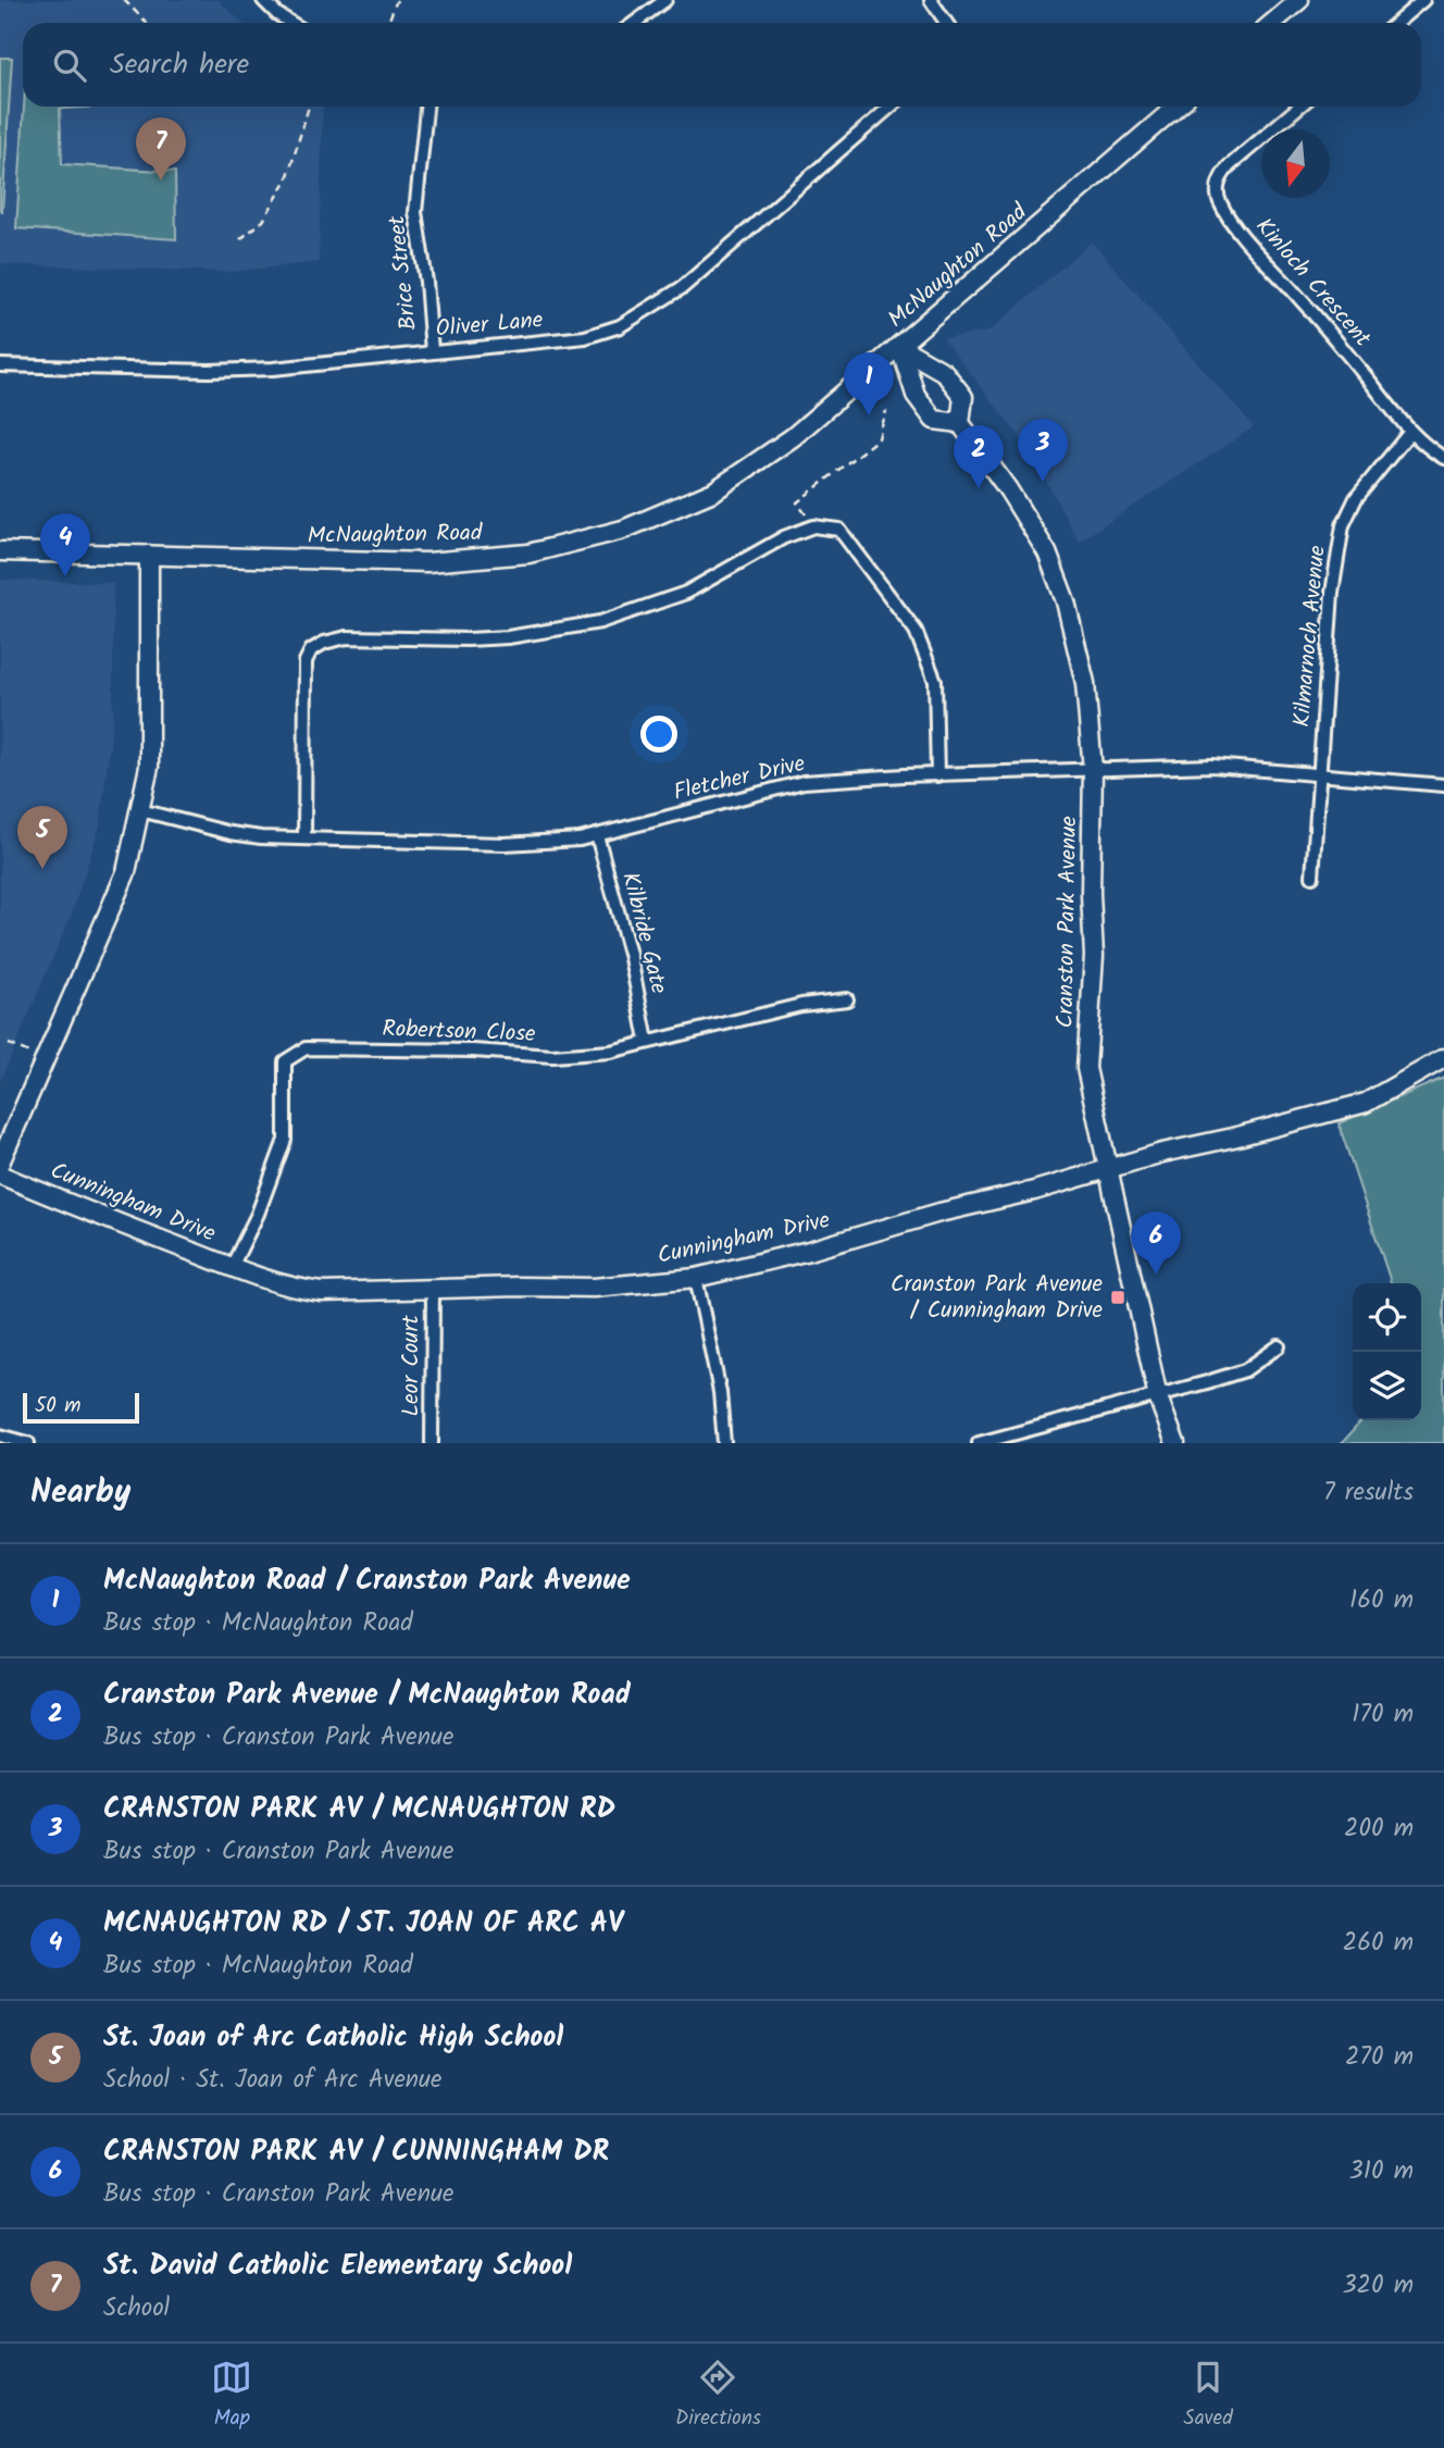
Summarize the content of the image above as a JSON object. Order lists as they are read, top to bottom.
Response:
{
  "streets": {
    "street": [
      "McNaughton Road",
      "Brice Street",
      "Kinloch Crescent",
      "Oliver Lane",
      "Kilmarnoch Avenue",
      "Fletcher Drive",
      "Cranston Park Avenue",
      "Kilbride Gate",
      "Robertson Close",
      "Cunningham Drive",
      "Leor Court"
    ]
  },
  "crossings": [
    ["McNaughton Road", "Cranston Park Avenue"],
    ["Brice Street", "Oliver Lane"],
    ["Kinloch Crescent", "Kilmarnoch Avenue"],
    ["Kilmarnoch Avenue", "Fletcher Drive"],
    ["Fletcher Drive", "Cranston Park Avenue"],
    ["Fletcher Drive", "Kilbride Gate"],
    ["Cranston Park Avenue", "Cunningham Drive"],
    ["Kilbride Gate", "Robertson Close"],
    ["Robertson Close", "Cunningham Drive"],
    ["Cunningham Drive", "Leor Court"]
  ],
  "places": {
    "transit": ["Cranston Park Avenue / Cunningham Drive"]
  },
  "scale_bar": "50 m",
  "north": "bottom",
  "page": {
    "search": "Search here",
    "pins": [
      "7",
      "1",
      "3",
      "2",
      "4",
      "5",
      "6"
    ],
    "scale": "50 m",
    "heading": ["Nearby", "7 results"],
    "list": [
      {
        "mark": "1",
        "name": "McNaughton Road / Cranston Park Avenue",
        "note": "Bus stop · McNaughton Road",
        "value": "160 m"
      },
      {
        "mark": "2",
        "name": "Cranston Park Avenue / McNaughton Road",
        "note": "Bus stop · Cranston Park Avenue",
        "value": "170 m"
      },
      {
        "mark": "3",
        "name": "CRANSTON PARK AV / MCNAUGHTON RD",
        "note": "Bus stop · Cranston Park Avenue",
        "value": "200 m"
      },
      {
        "mark": "4",
        "name": "MCNAUGHTON RD / ST. JOAN OF ARC AV",
        "note": "Bus stop · McNaughton Road",
        "value": "260 m"
      },
      {
        "mark": "5",
        "name": "St. Joan of Arc Catholic High School",
        "note": "School · St. Joan of Arc Avenue",
        "value": "270 m"
      },
      {
        "mark": "6",
        "name": "CRANSTON PARK AV / CUNNINGHAM DR",
        "note": "Bus stop · Cranston Park Avenue",
        "value": "310 m"
      },
      {
        "mark": "7",
        "name": "St. David Catholic Elementary School",
        "note": "School",
        "value": "320 m"
      }
    ],
    "nav": ["Map", "Directions", "Saved"]
  }
}
